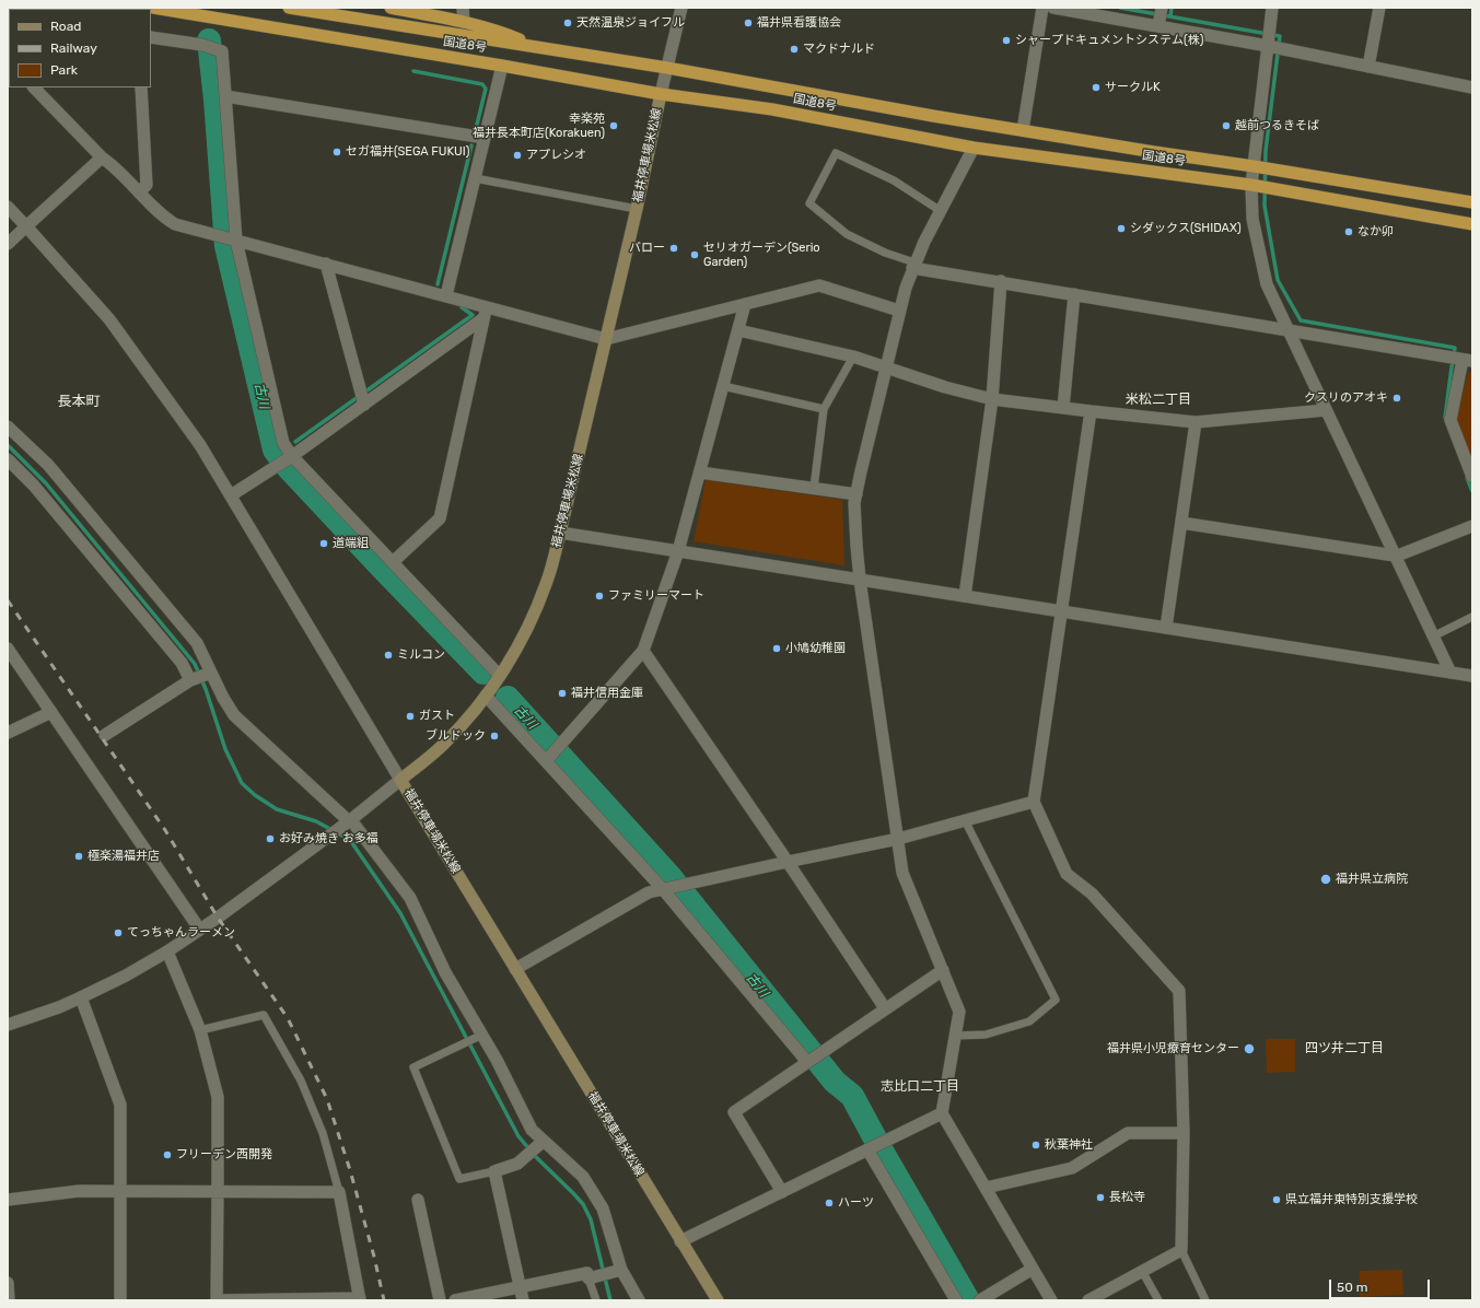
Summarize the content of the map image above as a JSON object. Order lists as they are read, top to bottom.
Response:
{
  "streets": {
    "highway": ["国道8号"],
    "main road": ["福井停車場米松線"]
  },
  "crossings": [
    ["国道8号", "福井停車場米松線"]
  ],
  "districts": [
    "米松二丁目",
    "長本町",
    "四ツ井二丁目",
    "志比口二丁目"
  ],
  "water": ["古川"],
  "places": [
    "天然温泉ジョイフル",
    "福井県看護協会",
    "シャープドキュメントシステム(株)",
    "マクドナルド",
    "サークルK",
    "幸楽苑 福井長本町店(Korakuen)",
    "越前つるきそば",
    "セガ福井(SEGA FUKUI)",
    "アプレシオ",
    "シダックス(SHIDAX)",
    "なか卯",
    "バロー",
    "セリオガーデン(Serio Garden)",
    "クスリのアオキ",
    "道端組",
    "ファミリーマート",
    "小鳩幼稚園",
    "ミルコン",
    "福井信用金庫",
    "ガスト",
    "ブルドック",
    "お好み焼き お多福",
    "極楽湯福井店",
    "福井県立病院",
    "てっちゃんラーメン",
    "福井県小児療育センター",
    "秋葉神社",
    "フリーデン西開発",
    "長松寺",
    "県立福井東特別支援学校",
    "ハーツ"
  ],
  "legend": ["Road", "Railway", "Park"],
  "scale_bar": "50 m"
}
